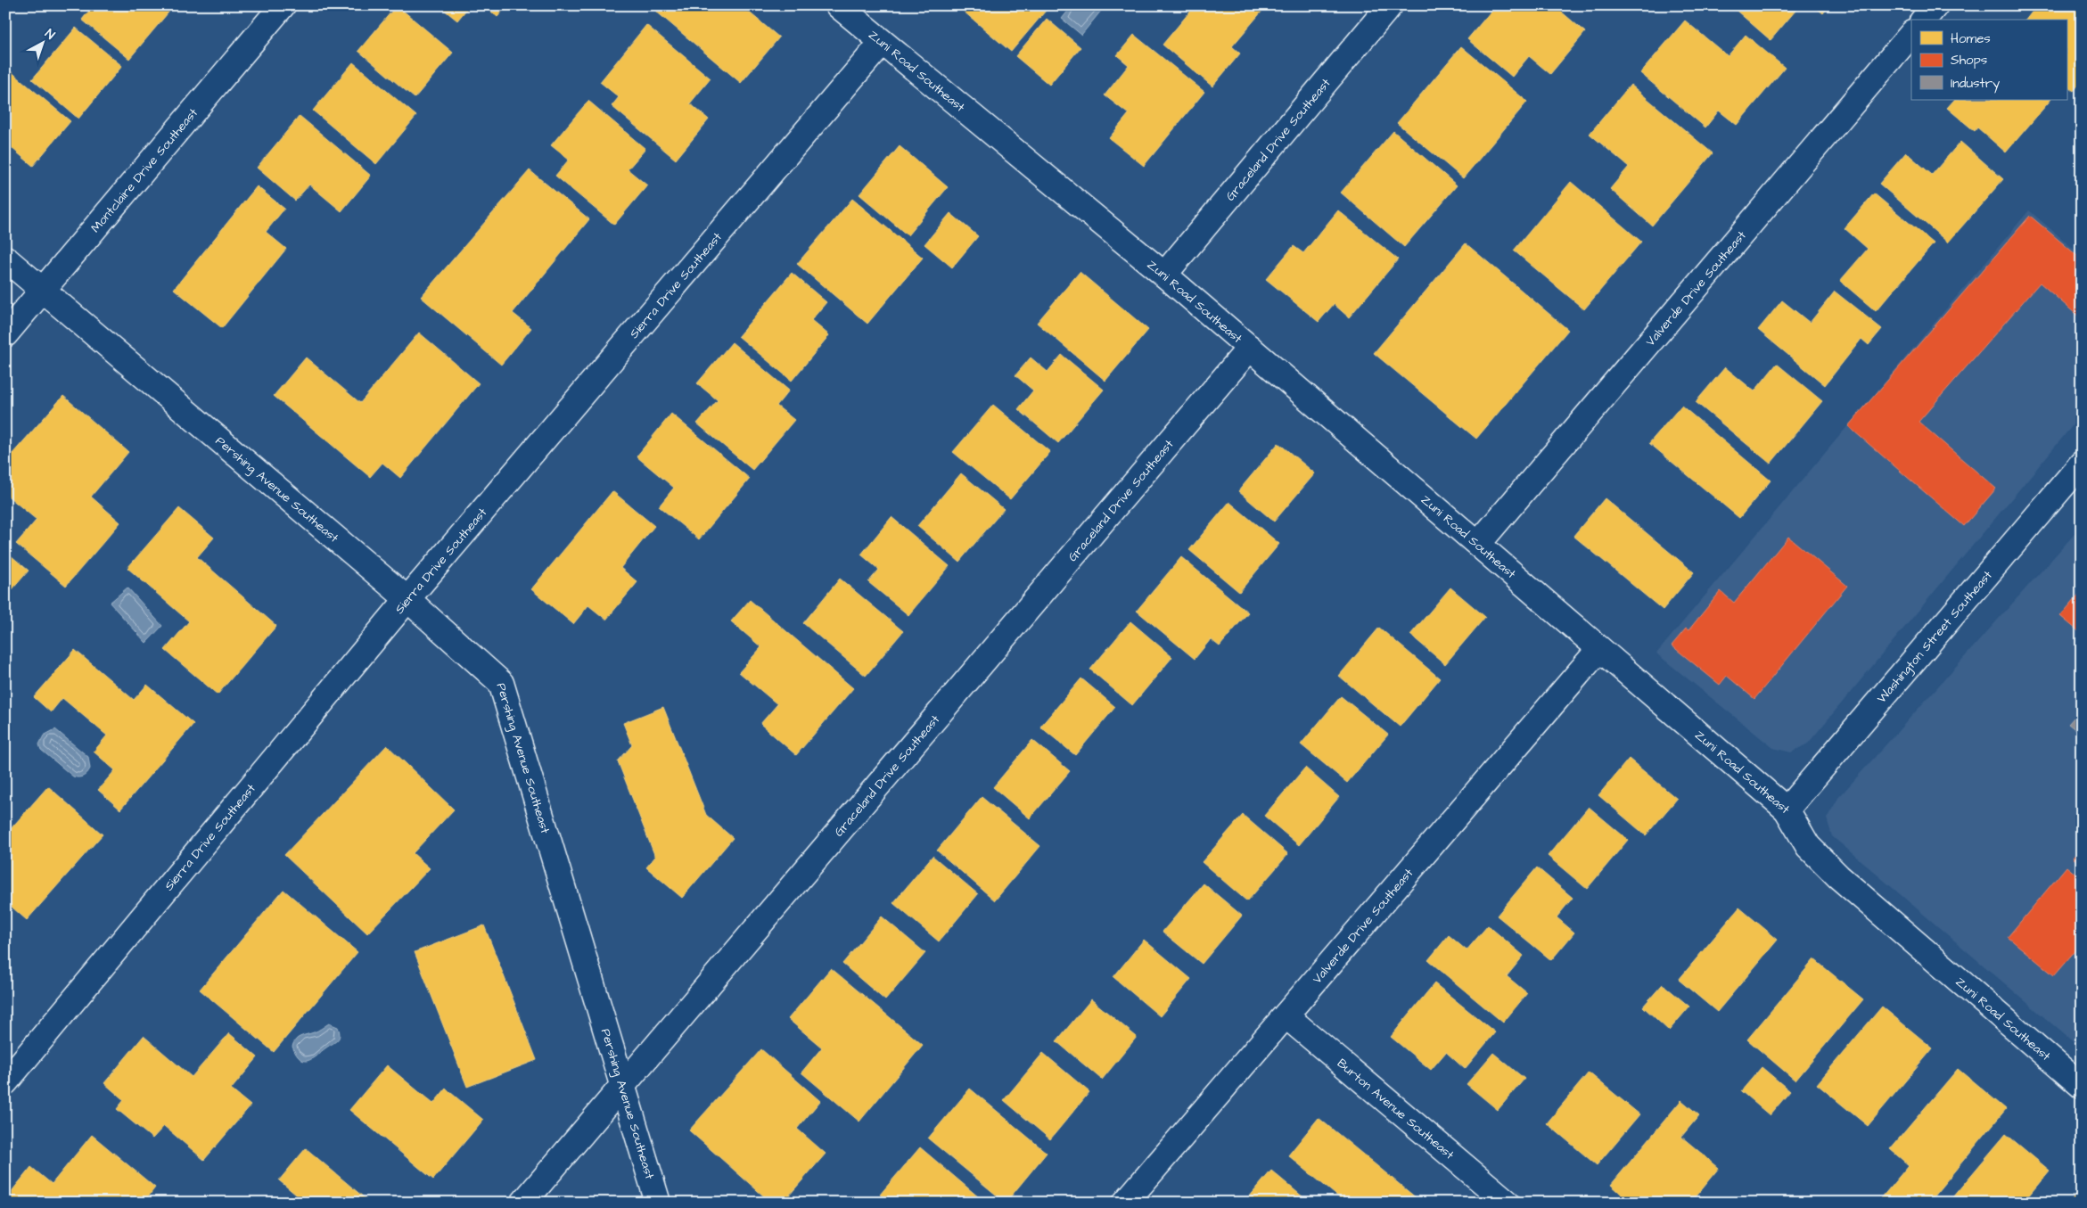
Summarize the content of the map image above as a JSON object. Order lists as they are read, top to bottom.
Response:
{
  "streets": {
    "street": [
      "Zuni Road Southeast",
      "Graceland Drive Southeast",
      "Montclaire Drive Southeast",
      "Sierra Drive Southeast",
      "Valverde Drive Southeast",
      "Pershing Avenue Southeast",
      "Washington Street Southeast",
      "Burton Avenue Southeast"
    ]
  },
  "crossings": [
    ["Zuni Road Southeast", "Graceland Drive Southeast"],
    ["Zuni Road Southeast", "Sierra Drive Southeast"],
    ["Zuni Road Southeast", "Valverde Drive Southeast"],
    ["Zuni Road Southeast", "Washington Street Southeast"],
    ["Graceland Drive Southeast", "Pershing Avenue Southeast"],
    ["Montclaire Drive Southeast", "Pershing Avenue Southeast"],
    ["Sierra Drive Southeast", "Pershing Avenue Southeast"],
    ["Valverde Drive Southeast", "Burton Avenue Southeast"]
  ],
  "legend": ["Homes", "Shops", "Industry"],
  "north": "top right"
}
